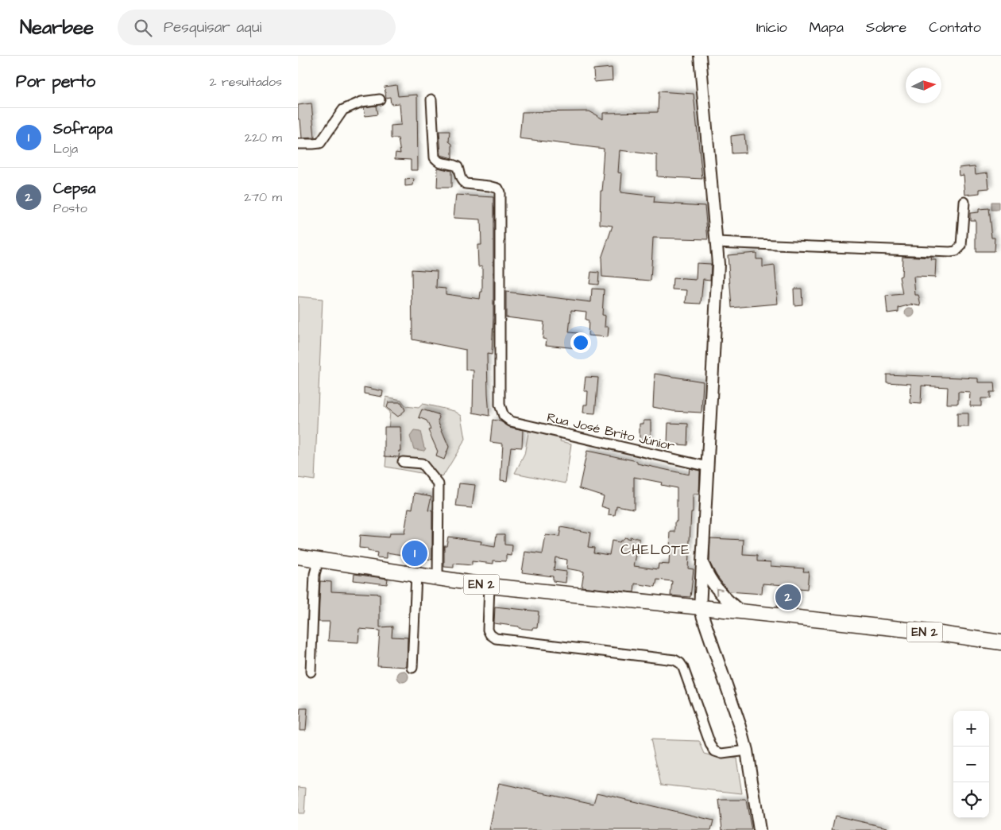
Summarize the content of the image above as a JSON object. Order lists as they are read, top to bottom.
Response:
{
  "streets": {
    "main road": ["EN 2"],
    "street": ["Rua José Brito Júnior"]
  },
  "districts": ["CHELOTE"],
  "north": "right",
  "page": {
    "header": "Nearbee",
    "search": "Pesquisar aqui",
    "nav": [
      "Início",
      "Mapa",
      "Sobre",
      "Contato"
    ],
    "heading": ["Por perto", "2 resultados"],
    "list": [
      {
        "mark": "1",
        "name": "Sofrapa",
        "note": "Loja",
        "value": "220 m"
      },
      {
        "mark": "2",
        "name": "Cepsa",
        "note": "Posto",
        "value": "270 m"
      }
    ],
    "pins": ["1", "2"],
    "map_buttons": ["+", "−"]
  }
}
